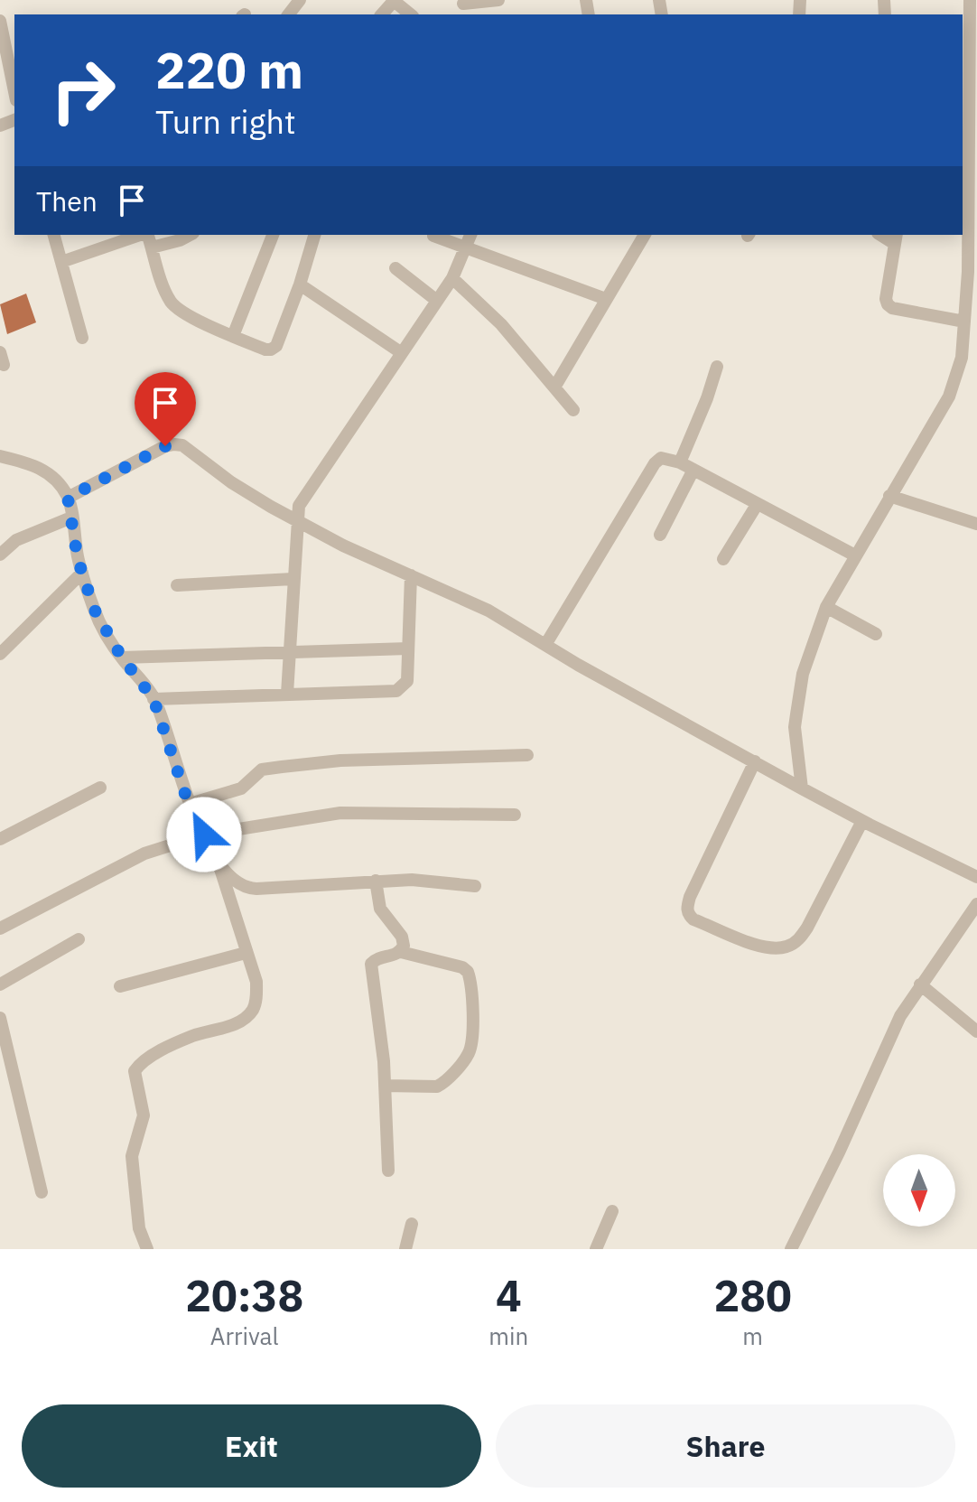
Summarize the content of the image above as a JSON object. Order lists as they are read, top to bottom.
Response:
{
  "north": "bottom",
  "page": {
    "turn": ["220 m", "Turn right"],
    "then": "Then",
    "eta": [
      "20:38",
      "Arrival",
      "4",
      "min",
      "280",
      "m"
    ],
    "buttons": ["Exit", "Share"]
  }
}
